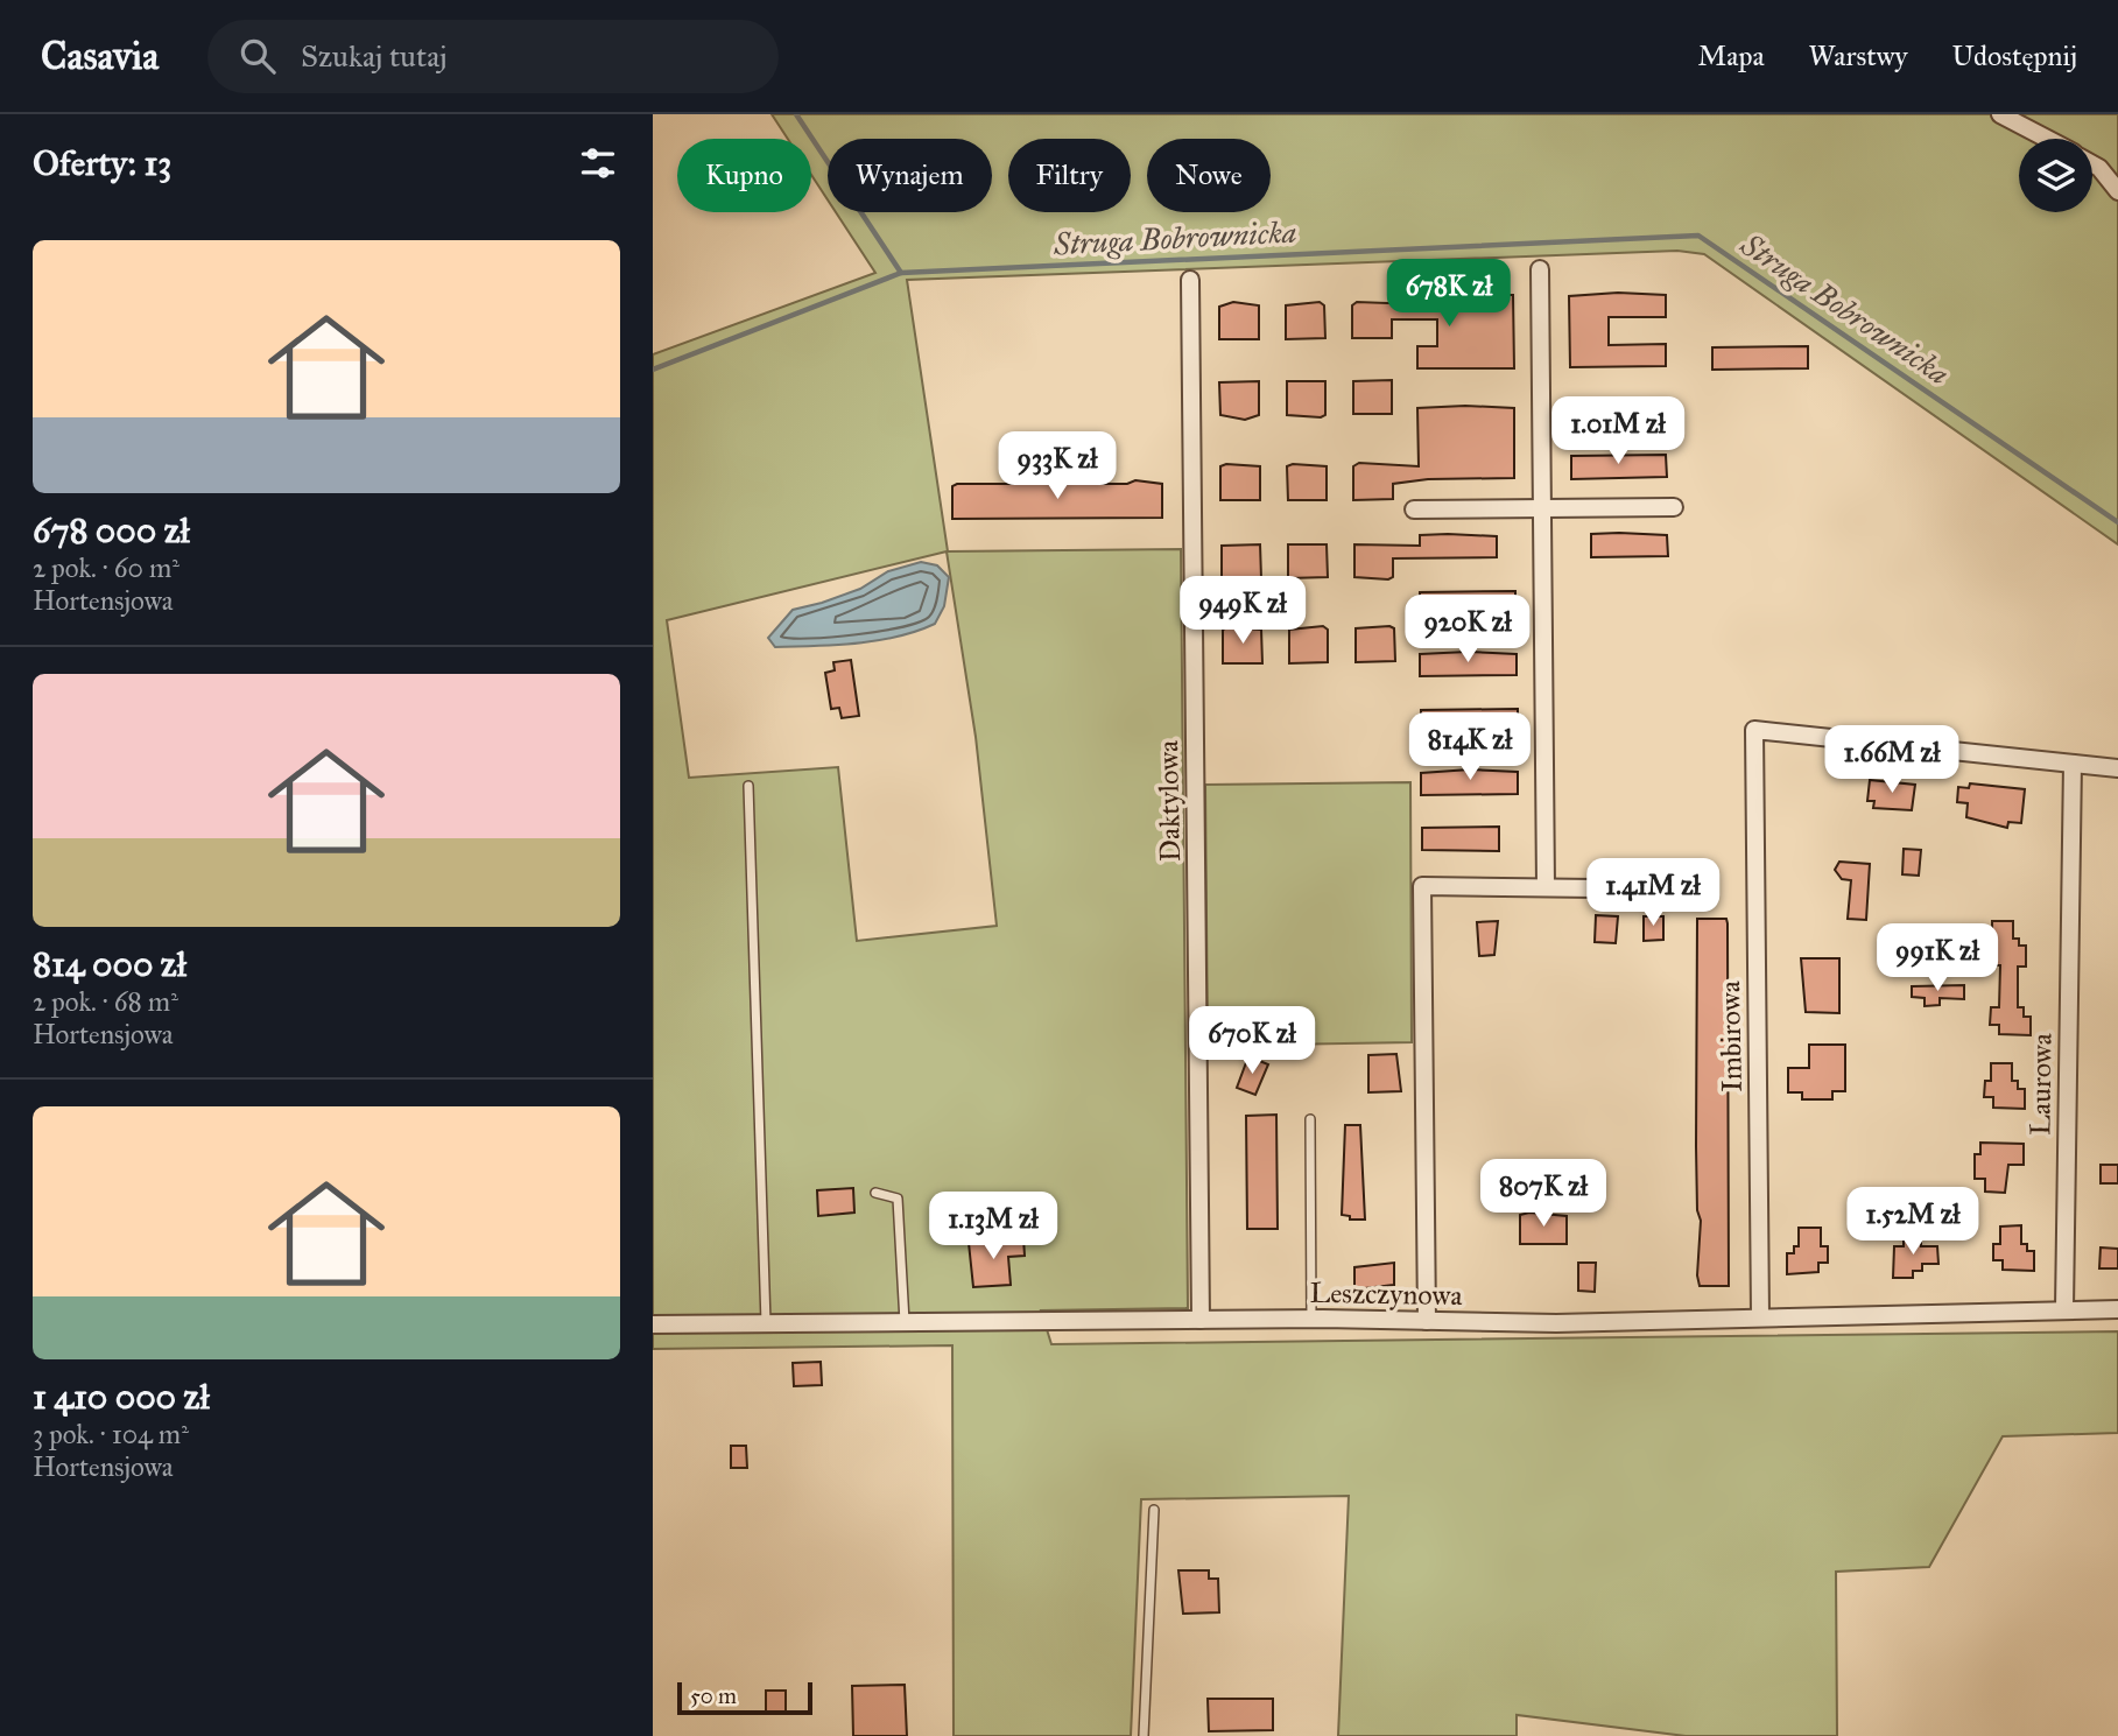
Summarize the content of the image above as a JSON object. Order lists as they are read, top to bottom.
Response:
{
  "streets": {
    "street": [
      "Daktylowa",
      "Imbirowa",
      "Laurowa",
      "Leszczynowa"
    ]
  },
  "crossings": [
    ["Daktylowa", "Leszczynowa"],
    ["Imbirowa", "Laurowa"],
    ["Imbirowa", "Leszczynowa"],
    ["Laurowa", "Leszczynowa"]
  ],
  "water": ["Struga Bobrownicka"],
  "scale_bar": "50 m",
  "page": {
    "header": "Casavia",
    "search": "Szukaj tutaj",
    "nav": ["Mapa", "Warstwy", "Udostępnij"],
    "heading": "Oferty: 13",
    "chip": [
      "Kupno",
      "Wynajem",
      "Filtry",
      "Nowe"
    ],
    "list": [
      {
        "name": "678 000 zł",
        "note": "2 pok. · 60 m² · Hortensjowa"
      },
      {
        "name": "814 000 zł",
        "note": "2 pok. · 68 m² · Hortensjowa"
      },
      {
        "name": "1 410 000 zł",
        "note": "3 pok. · 104 m² · Hortensjowa"
      }
    ],
    "price": [
      "678K zł",
      "1.01M zł",
      "933K zł",
      "949K zł",
      "920K zł",
      "814K zł",
      "1.66M zł",
      "1.41M zł",
      "991K zł",
      "670K zł",
      "807K zł",
      "1.52M zł",
      "1.13M zł"
    ],
    "scale": "50 m"
  }
}
